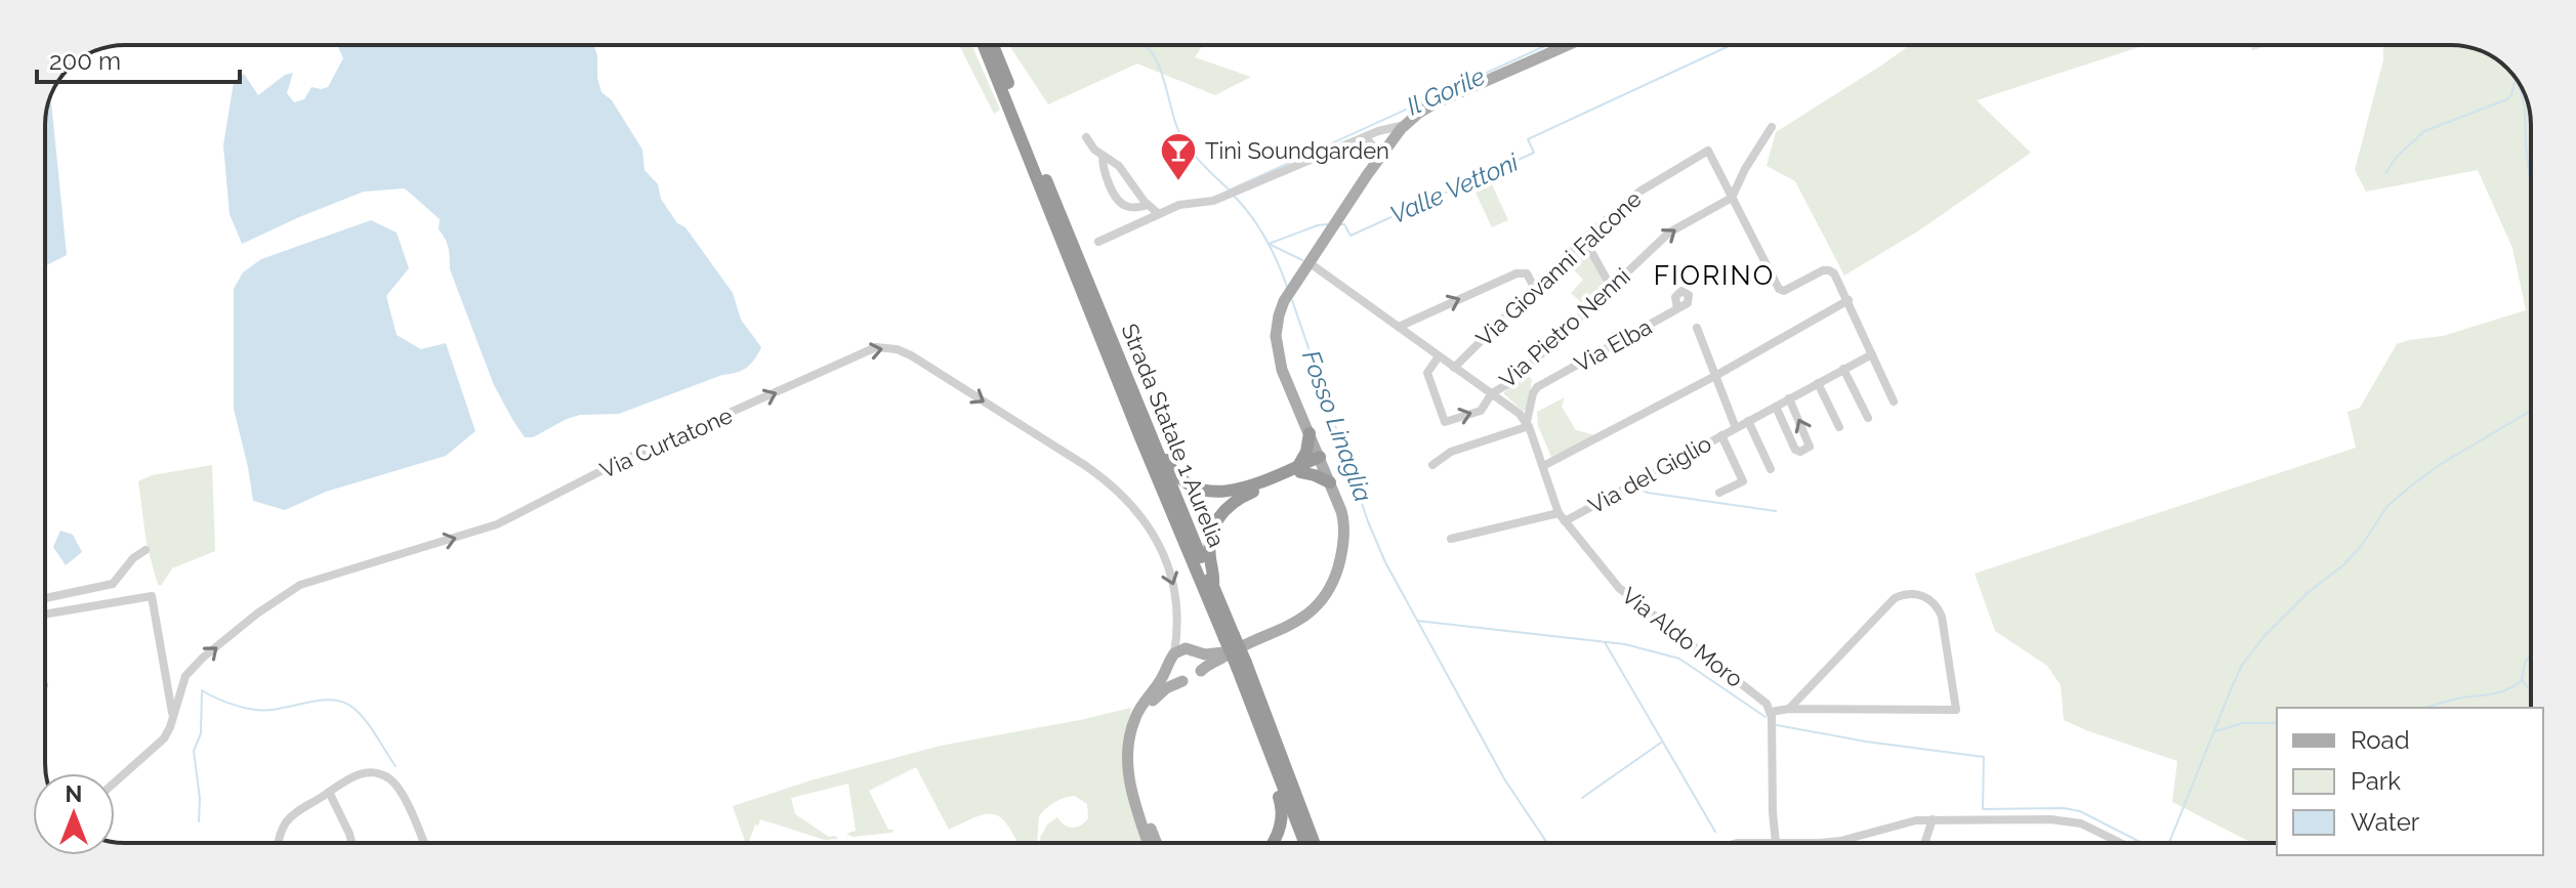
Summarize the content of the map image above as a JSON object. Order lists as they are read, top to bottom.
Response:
{
  "streets": {
    "highway": ["Strada Statale 1 Aurelia"],
    "street": [
      "Via Giovanni Falcone",
      "Via Pietro Nenni",
      "Via Elba",
      "Via Curtatone",
      "Via del Giglio",
      "Via Aldo Moro"
    ]
  },
  "crossings": [
    ["Via Giovanni Falcone", "Via Pietro Nenni"],
    ["Via Elba", "Via Aldo Moro"],
    ["Via del Giglio", "Via Aldo Moro"]
  ],
  "districts": ["FIORINO"],
  "water": ["Il Gorile", "Valle Vettoni", "Fosso Linaglia"],
  "places": {
    "bar": ["Tinì Soundgarden"]
  },
  "legend": ["Road", "Park", "Water"],
  "scale_bar": "200 m",
  "north": "top"
}
